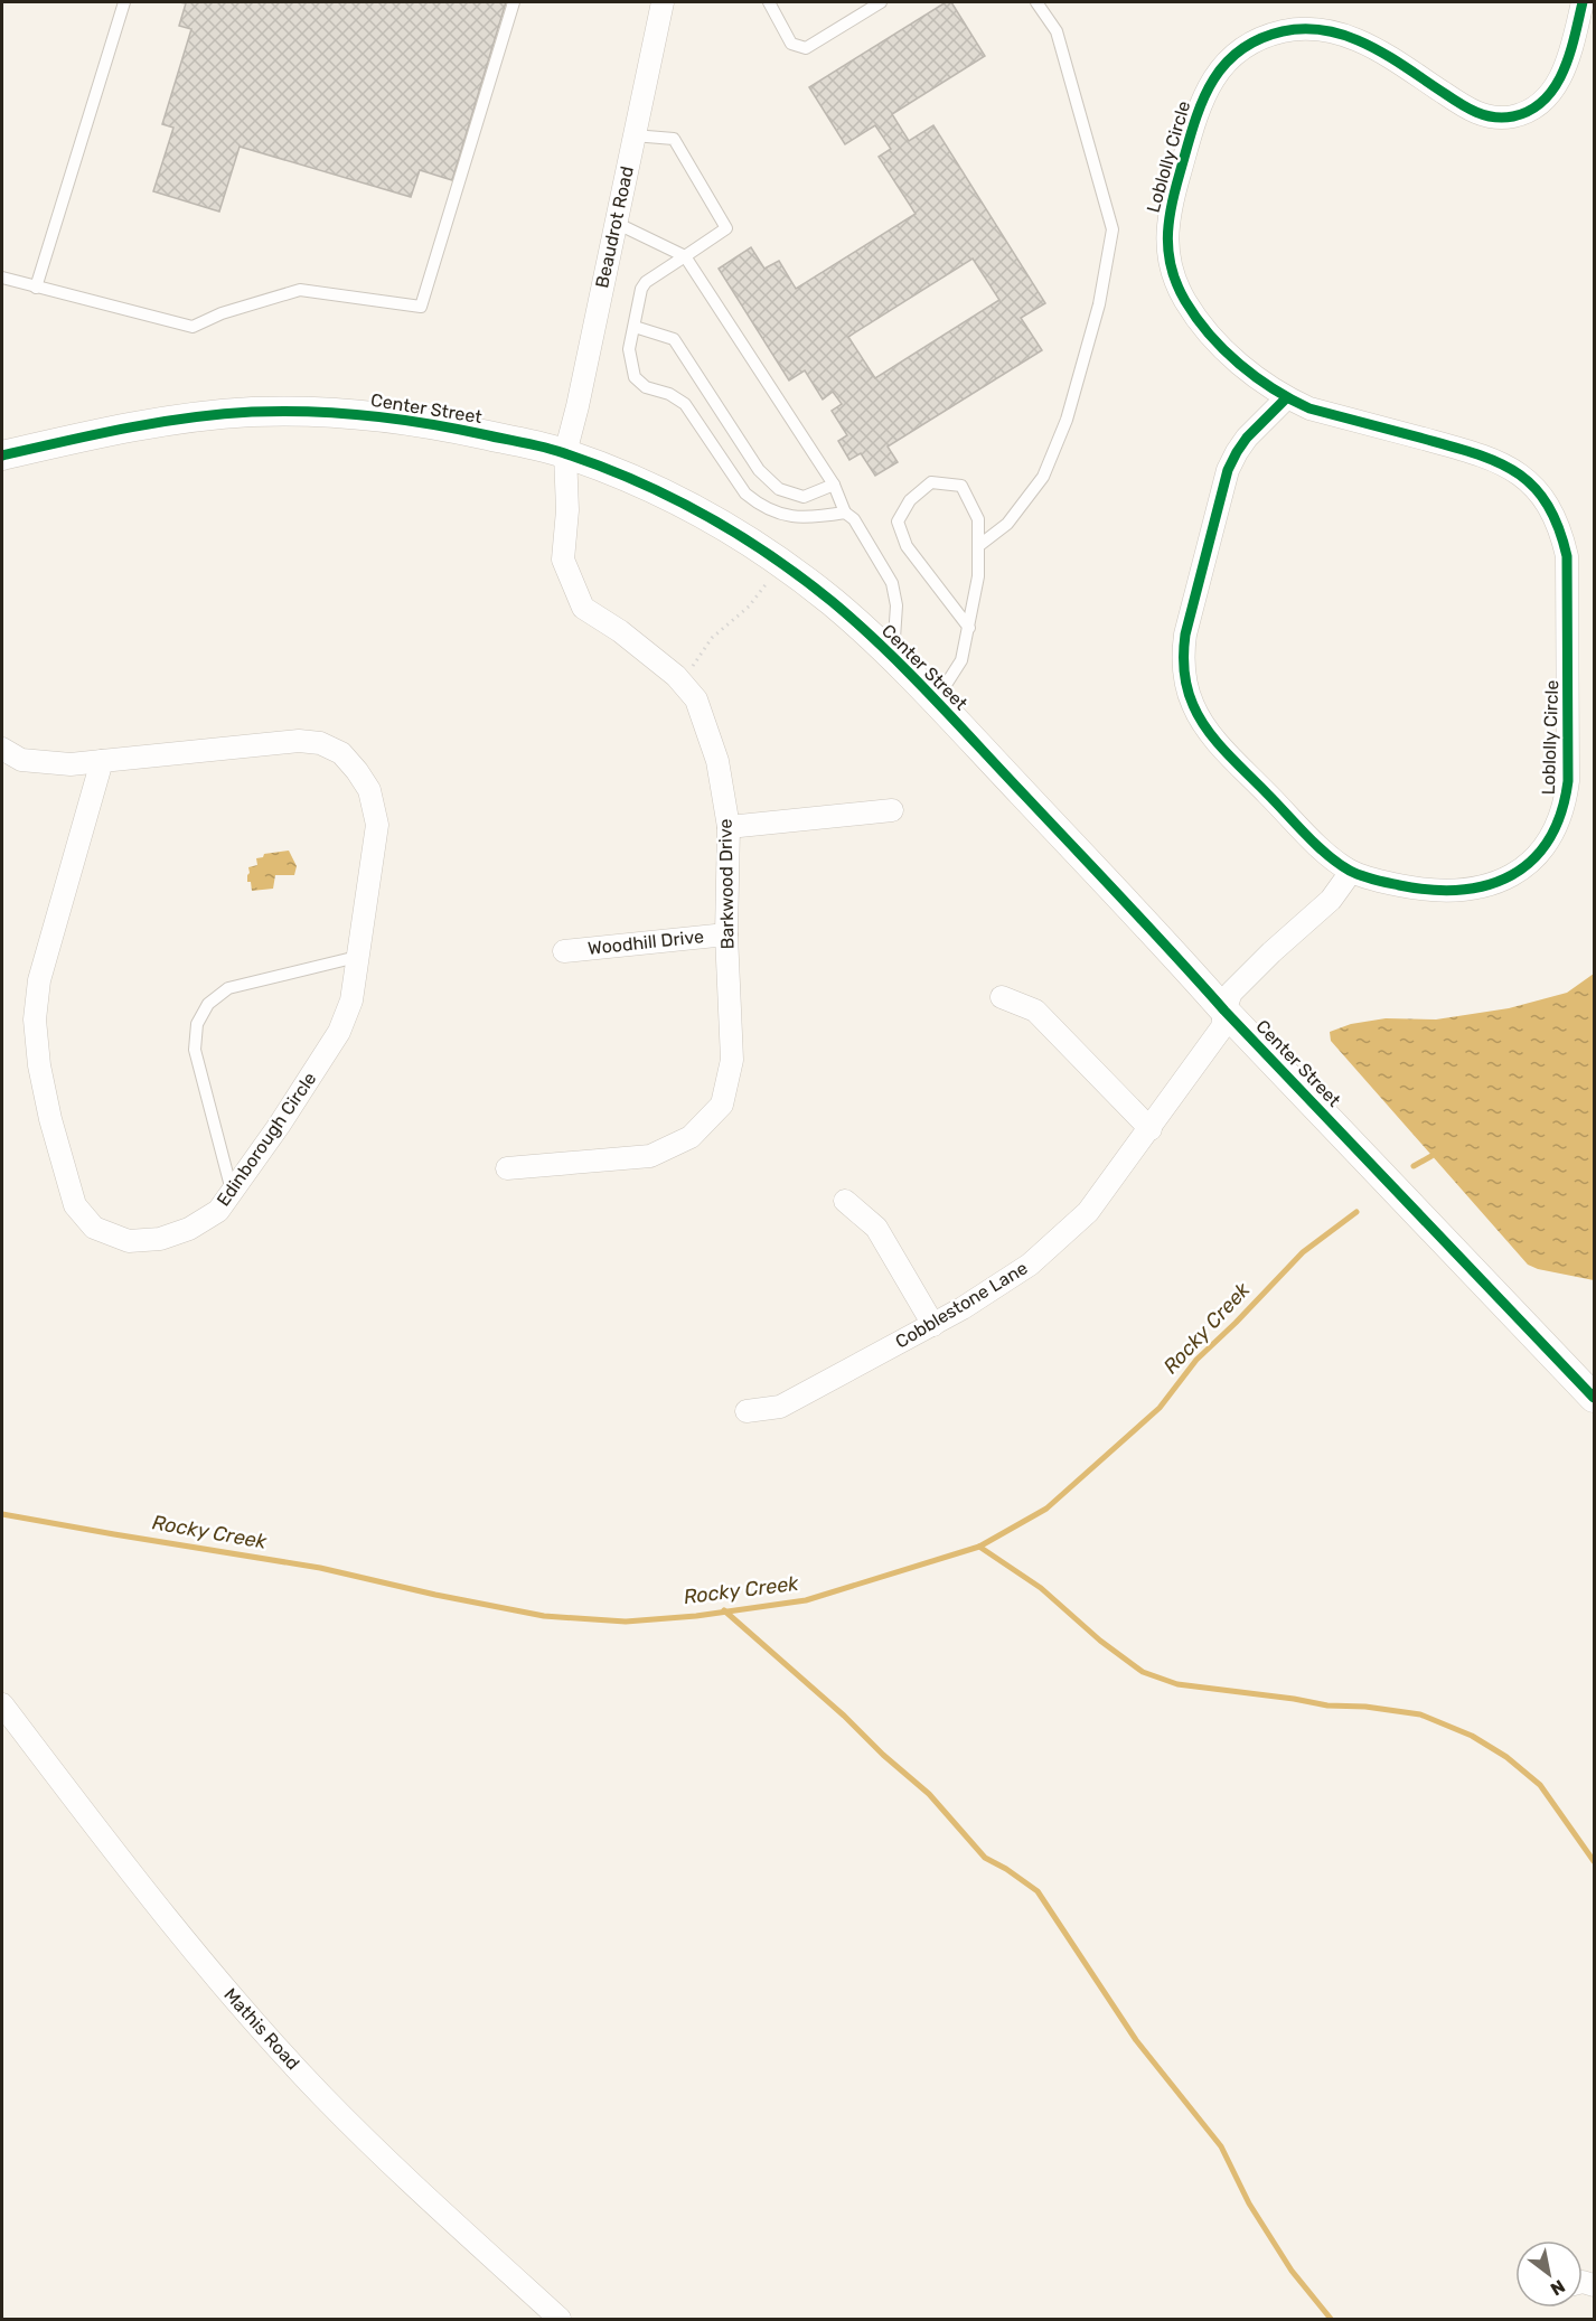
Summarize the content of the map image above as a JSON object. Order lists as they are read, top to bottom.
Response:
{
  "streets": {
    "street": [
      "Loblolly Circle",
      "Beaudrot Road",
      "Center Street",
      "Barkwood Drive",
      "Woodhill Drive",
      "Edinborough Circle",
      "Cobblestone Lane",
      "Mathis Road"
    ]
  },
  "crossings": [
    ["Beaudrot Road", "Center Street"],
    ["Beaudrot Road", "Barkwood Drive"],
    ["Center Street", "Barkwood Drive"],
    ["Center Street", "Cobblestone Lane"],
    ["Barkwood Drive", "Woodhill Drive"]
  ],
  "water": ["Rocky Creek"],
  "north": "bottom right"
}
